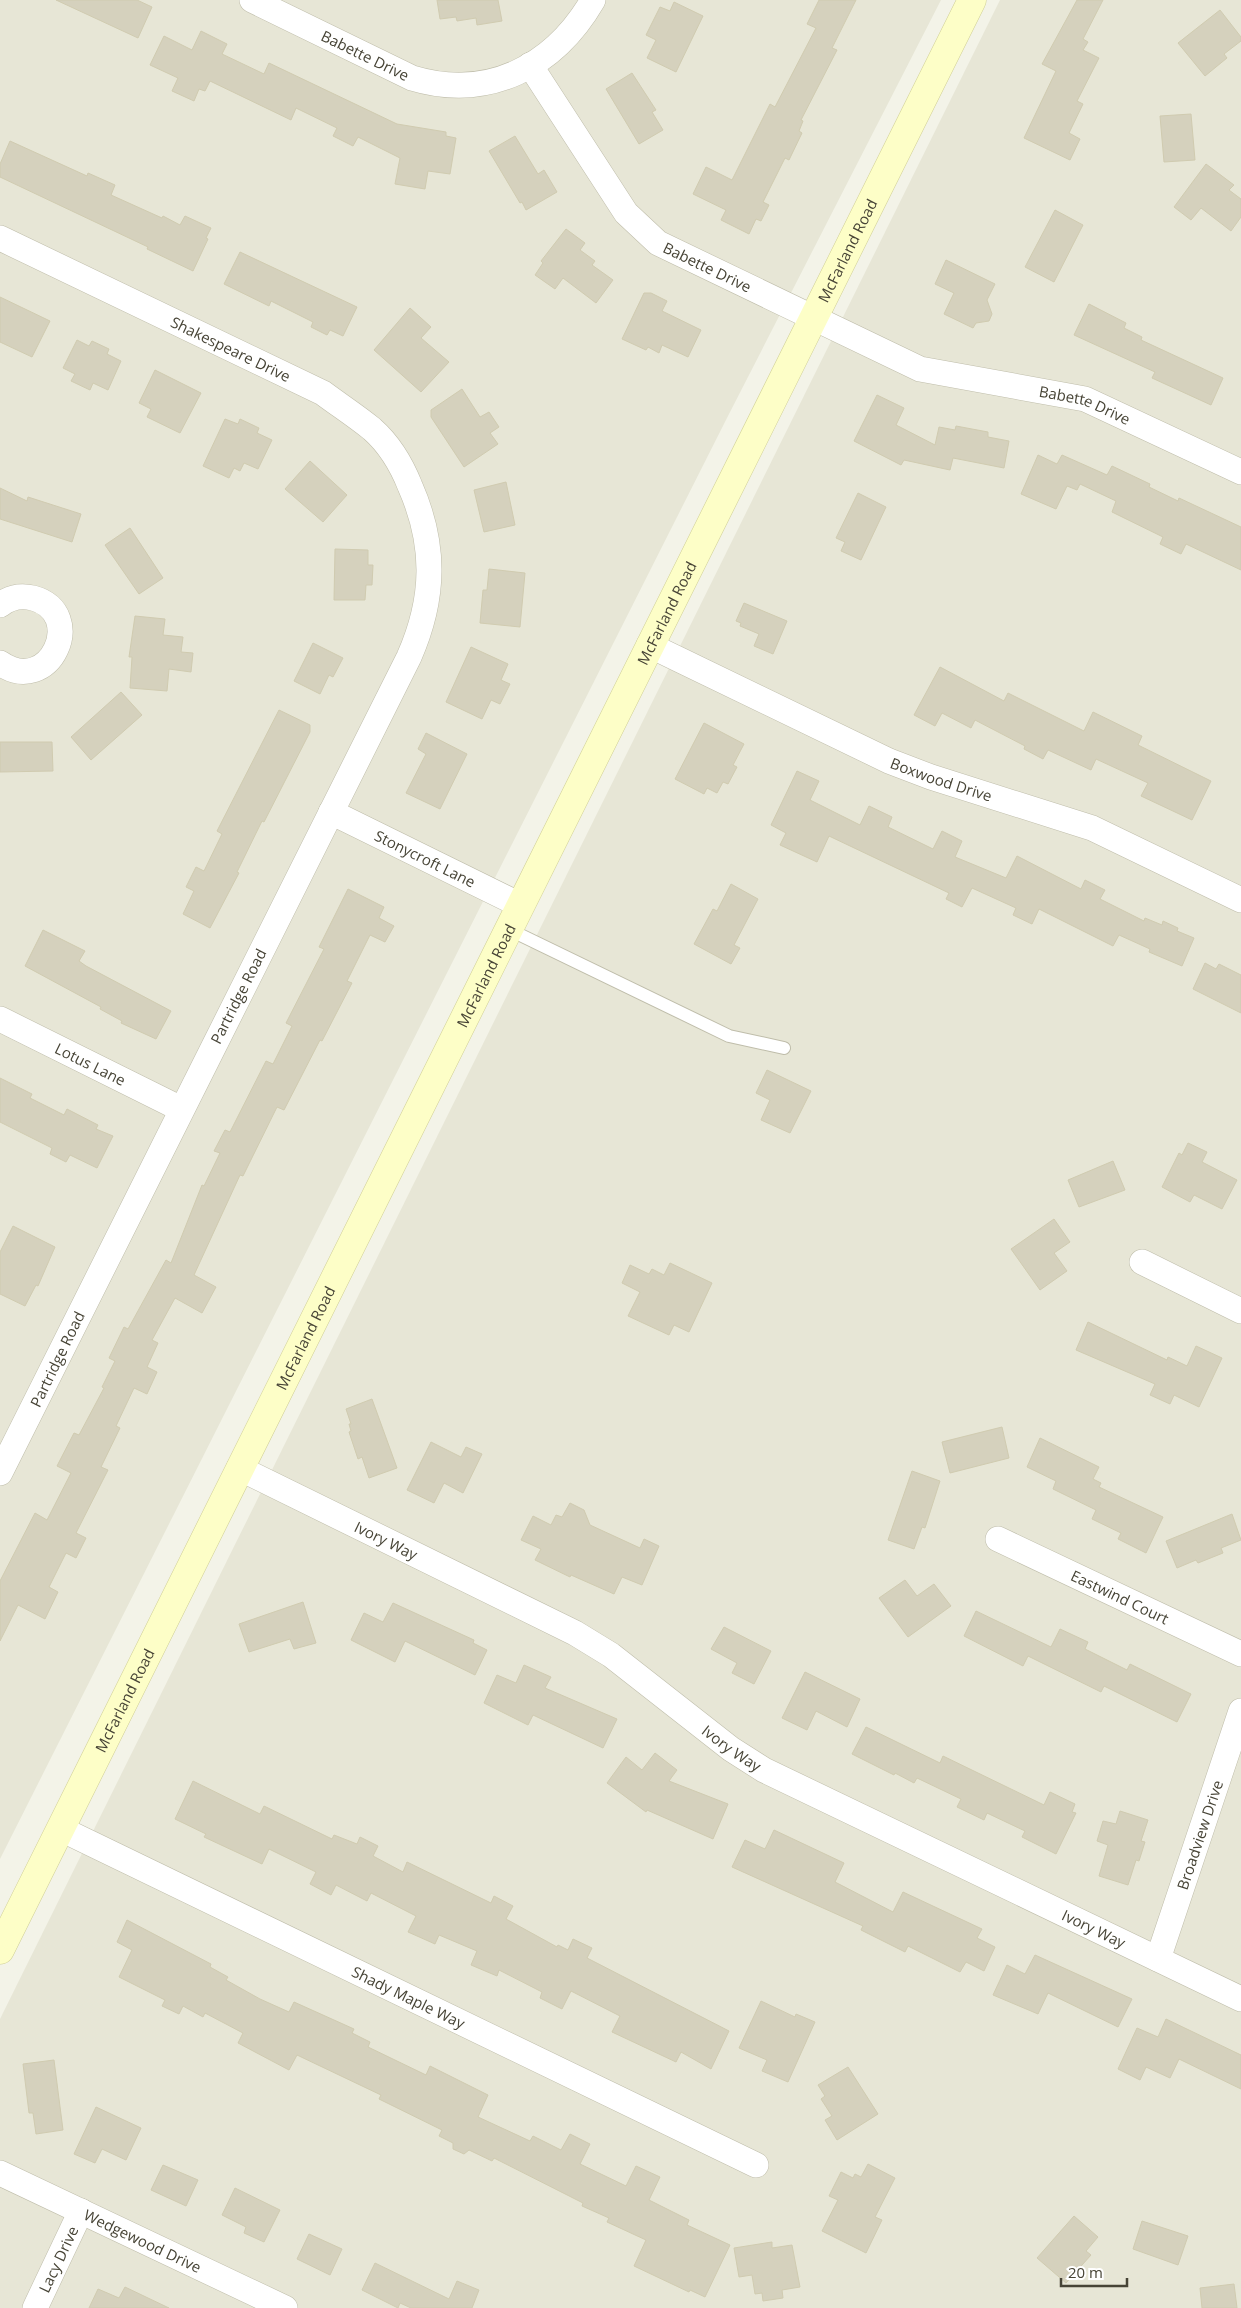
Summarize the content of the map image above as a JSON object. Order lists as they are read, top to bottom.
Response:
{
  "streets": {
    "street": [
      "Babette Drive",
      "McFarland Road",
      "Shakespeare Drive",
      "Boxwood Drive",
      "Stonycroft Lane",
      "Partridge Road",
      "Lotus Lane",
      "Ivory Way",
      "Eastwind Court",
      "Broadview Drive",
      "Shady Maple Way",
      "Wedgewood Drive",
      "Lacy Drive"
    ]
  },
  "crossings": [
    ["Babette Drive", "McFarland Road"],
    ["McFarland Road", "Boxwood Drive"],
    ["McFarland Road", "Stonycroft Lane"],
    ["McFarland Road", "Ivory Way"],
    ["McFarland Road", "Shady Maple Way"],
    ["Shakespeare Drive", "Partridge Road"],
    ["Stonycroft Lane", "Partridge Road"],
    ["Partridge Road", "Lotus Lane"],
    ["Ivory Way", "Broadview Drive"],
    ["Wedgewood Drive", "Lacy Drive"]
  ],
  "scale_bar": "20 m"
}
